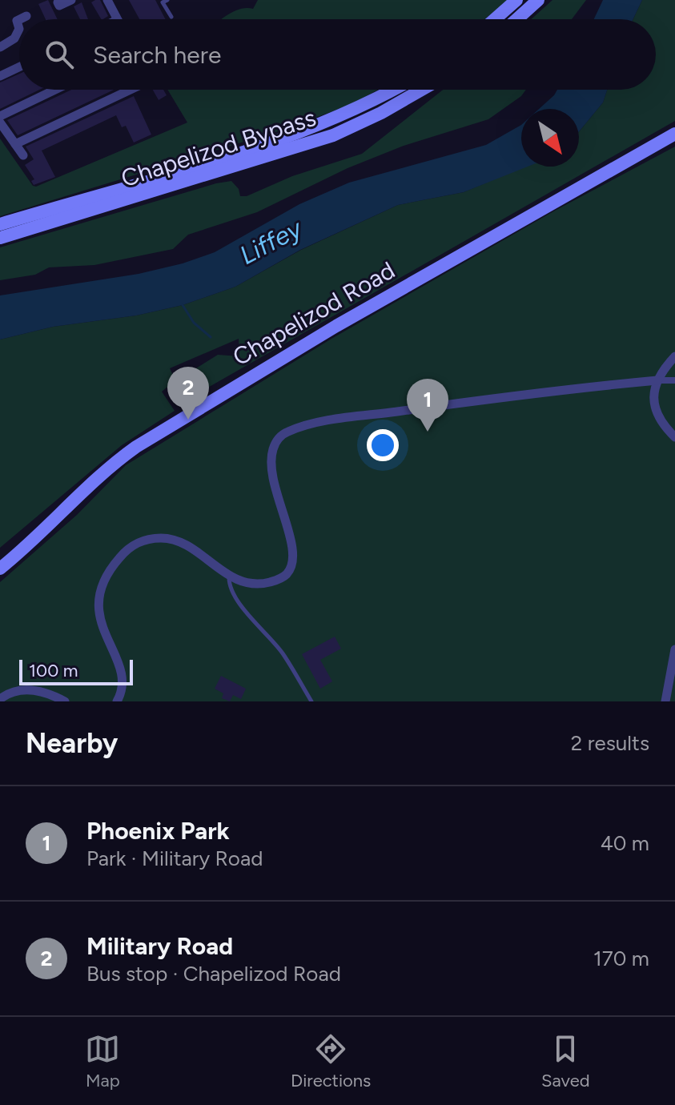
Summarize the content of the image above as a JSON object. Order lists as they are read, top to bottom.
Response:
{
  "streets": {
    "main road": ["Chapelizod Bypass", "Chapelizod Road"]
  },
  "water": ["Liffey"],
  "scale_bar": "100 m",
  "north": "bottom right",
  "page": {
    "search": "Search here",
    "pins": ["2", "1"],
    "scale": "100 m",
    "heading": ["Nearby", "2 results"],
    "list": [
      {
        "mark": "1",
        "name": "Phoenix Park",
        "note": "Park · Military Road",
        "value": "40 m"
      },
      {
        "mark": "2",
        "name": "Military Road",
        "note": "Bus stop · Chapelizod Road",
        "value": "170 m"
      }
    ],
    "nav": ["Map", "Directions", "Saved"]
  }
}
